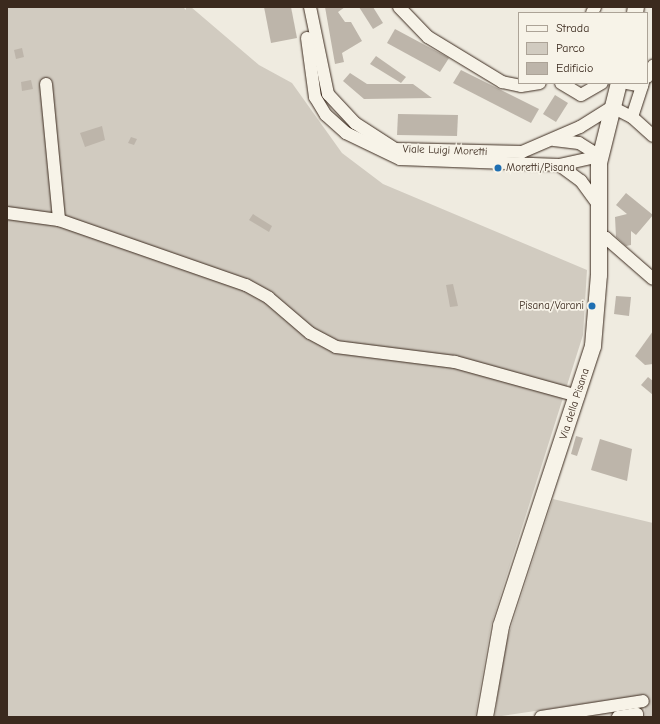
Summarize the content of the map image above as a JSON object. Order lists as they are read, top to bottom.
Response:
{
  "streets": {
    "main road": ["Via della Pisana"],
    "street": ["Viale Luigi Moretti"]
  },
  "crossings": [
    ["Viale Luigi Moretti", "Via della Pisana"]
  ],
  "places": ["Moretti/Pisana", "Pisana/Varani"],
  "legend": ["Strada", "Parco", "Edificio"]
}
